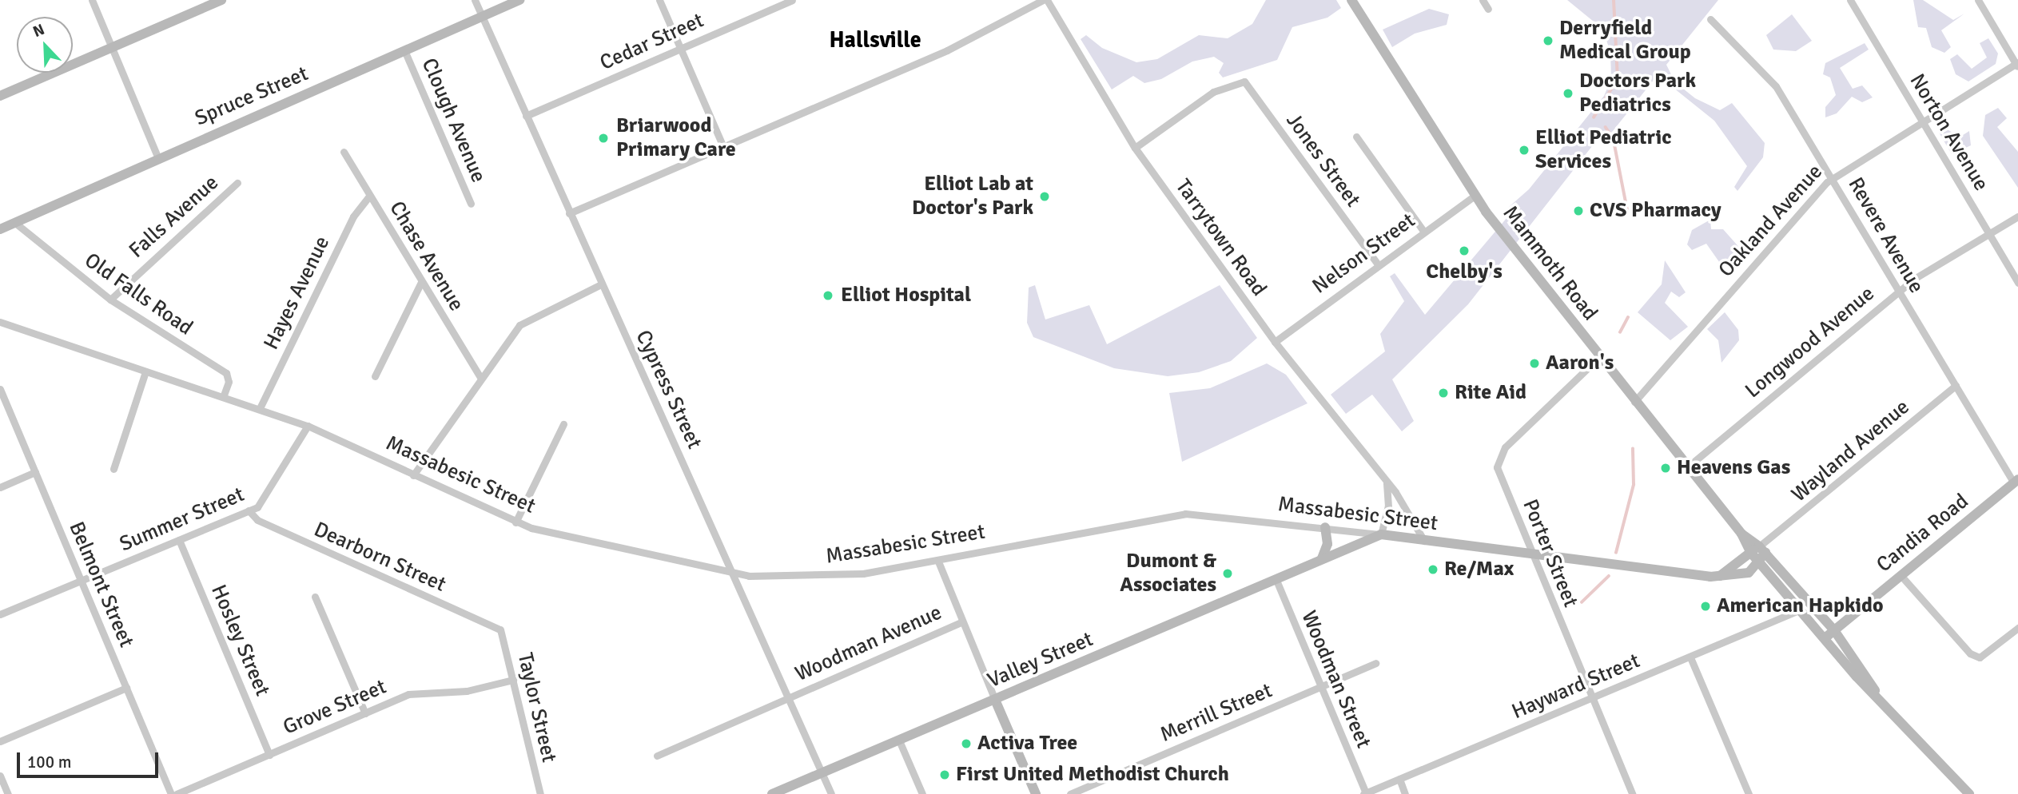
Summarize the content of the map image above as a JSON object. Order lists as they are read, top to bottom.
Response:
{
  "streets": {
    "main road": [
      "Spruce Street",
      "Mammoth Road",
      "Massabesic Street",
      "Candia Road",
      "Valley Street"
    ],
    "street": [
      "Cedar Street",
      "Clough Avenue",
      "Norton Avenue",
      "Jones Street",
      "Falls Avenue",
      "Oakland Avenue",
      "Revere Avenue",
      "Tarrytown Road",
      "Nelson Street",
      "Chase Avenue",
      "Hayes Avenue",
      "Old Falls Road",
      "Longwood Avenue",
      "Cypress Street",
      "Wayland Avenue",
      "Summer Street",
      "Porter Street",
      "Dearborn Street",
      "Belmont Street",
      "Hosley Street",
      "Woodman Avenue",
      "Woodman Street",
      "Hayward Street",
      "Grove Street",
      "Taylor Street",
      "Merrill Street"
    ]
  },
  "crossings": [
    ["Cedar Street", "Cypress Street"],
    ["Spruce Street", "Clough Avenue"],
    ["Spruce Street", "Old Falls Road"],
    ["Spruce Street", "Cypress Street"],
    ["Norton Avenue", "Oakland Avenue"],
    ["Norton Avenue", "Longwood Avenue"],
    ["Jones Street", "Tarrytown Road"],
    ["Jones Street", "Nelson Street"],
    ["Falls Avenue", "Old Falls Road"],
    ["Oakland Avenue", "Revere Avenue"],
    ["Oakland Avenue", "Mammoth Road"],
    ["Revere Avenue", "Longwood Avenue"],
    ["Revere Avenue", "Wayland Avenue"],
    ["Revere Avenue", "Candia Road"],
    ["Tarrytown Road", "Nelson Street"],
    ["Tarrytown Road", "Massabesic Street"],
    ["Nelson Street", "Mammoth Road"],
    ["Chase Avenue", "Hayes Avenue"],
    ["Mammoth Road", "Longwood Avenue"],
    ["Mammoth Road", "Wayland Avenue"],
    ["Mammoth Road", "Massabesic Street"],
    ["Mammoth Road", "Candia Road"],
    ["Mammoth Road", "Porter Street"],
    ["Mammoth Road", "Hayward Street"],
    ["Hayes Avenue", "Massabesic Street"],
    ["Old Falls Road", "Massabesic Street"],
    ["Cypress Street", "Massabesic Street"],
    ["Cypress Street", "Woodman Avenue"],
    ["Cypress Street", "Valley Street"],
    ["Massabesic Street", "Summer Street"],
    ["Massabesic Street", "Porter Street"],
    ["Massabesic Street", "Valley Street"],
    ["Summer Street", "Dearborn Street"],
    ["Summer Street", "Belmont Street"],
    ["Summer Street", "Hosley Street"],
    ["Porter Street", "Hayward Street"],
    ["Dearborn Street", "Taylor Street"],
    ["Hosley Street", "Grove Street"],
    ["Valley Street", "Woodman Street"],
    ["Woodman Street", "Hayward Street"],
    ["Woodman Street", "Merrill Street"],
    ["Grove Street", "Taylor Street"]
  ],
  "districts": ["Hallsville"],
  "places": [
    "Derryfield Medical Group",
    "Doctors Park Pediatrics",
    "Briarwood Primary Care",
    "Elliot Pediatric Services",
    "Elliot Lab at Doctor's Park",
    "CVS Pharmacy",
    "Chelby's",
    "Elliot Hospital",
    "Aaron's",
    "Rite Aid",
    "Heavens Gas",
    "Re/Max",
    "Dumont & Associates",
    "American Hapkido",
    "Activa Tree",
    "First United Methodist Church"
  ],
  "scale_bar": "100 m",
  "north": "top left"
}
